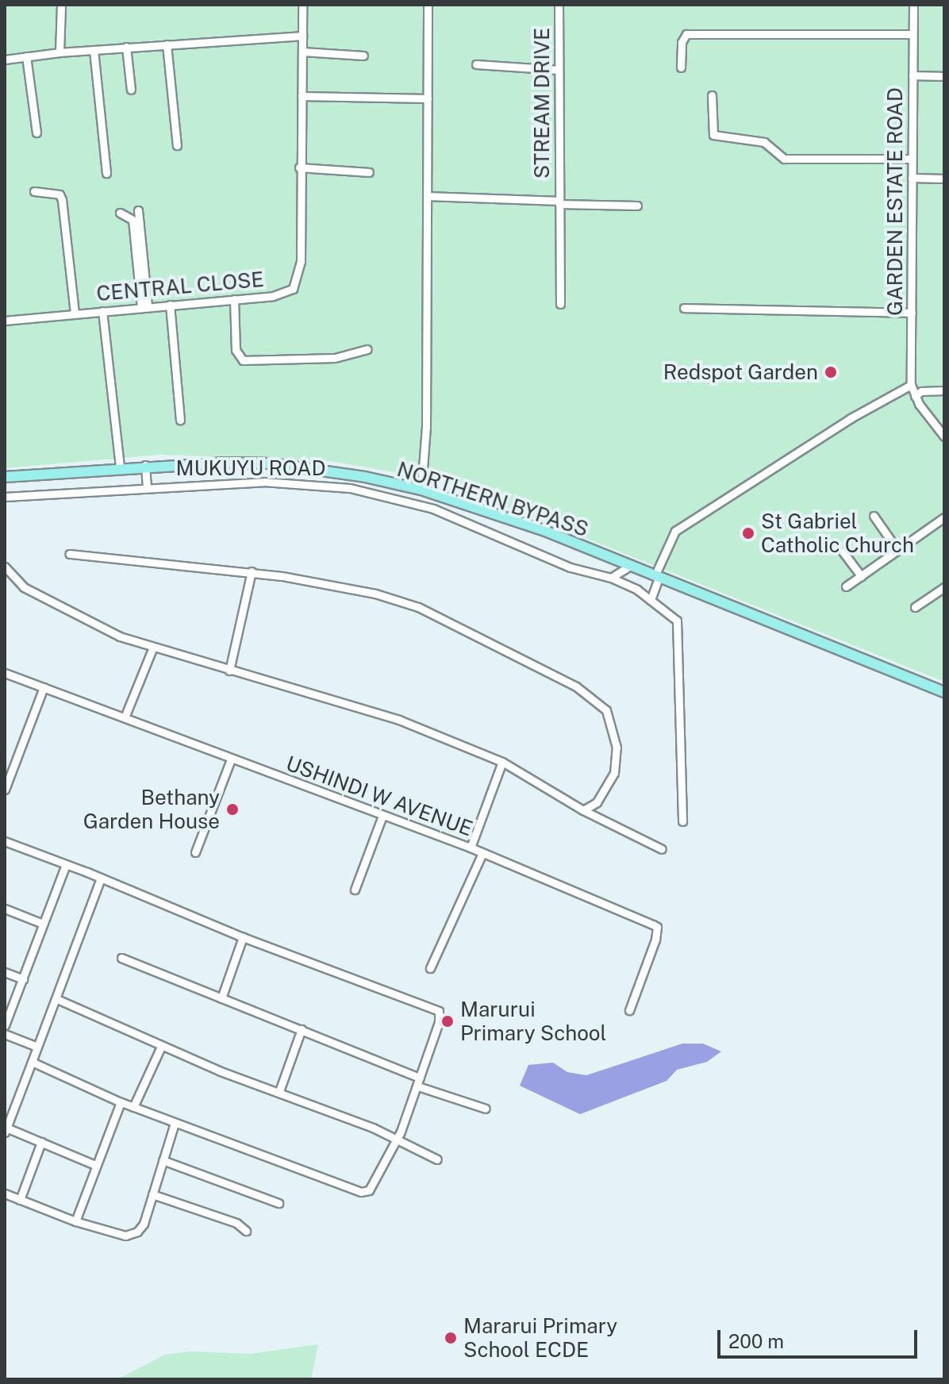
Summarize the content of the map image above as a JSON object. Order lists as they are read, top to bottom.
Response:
{
  "streets": {
    "main road": ["NORTHERN BYPASS"],
    "street": [
      "STREAM DRIVE",
      "GARDEN ESTATE ROAD",
      "CENTRAL CLOSE",
      "MUKUYU ROAD",
      "USHINDI W AVENUE"
    ]
  },
  "places": [
    "Redspot Garden",
    "St Gabriel Catholic Church",
    "Bethany Garden House",
    "Marurui Primary School",
    "Mararui Primary School ECDE"
  ],
  "scale_bar": "200 m"
}
